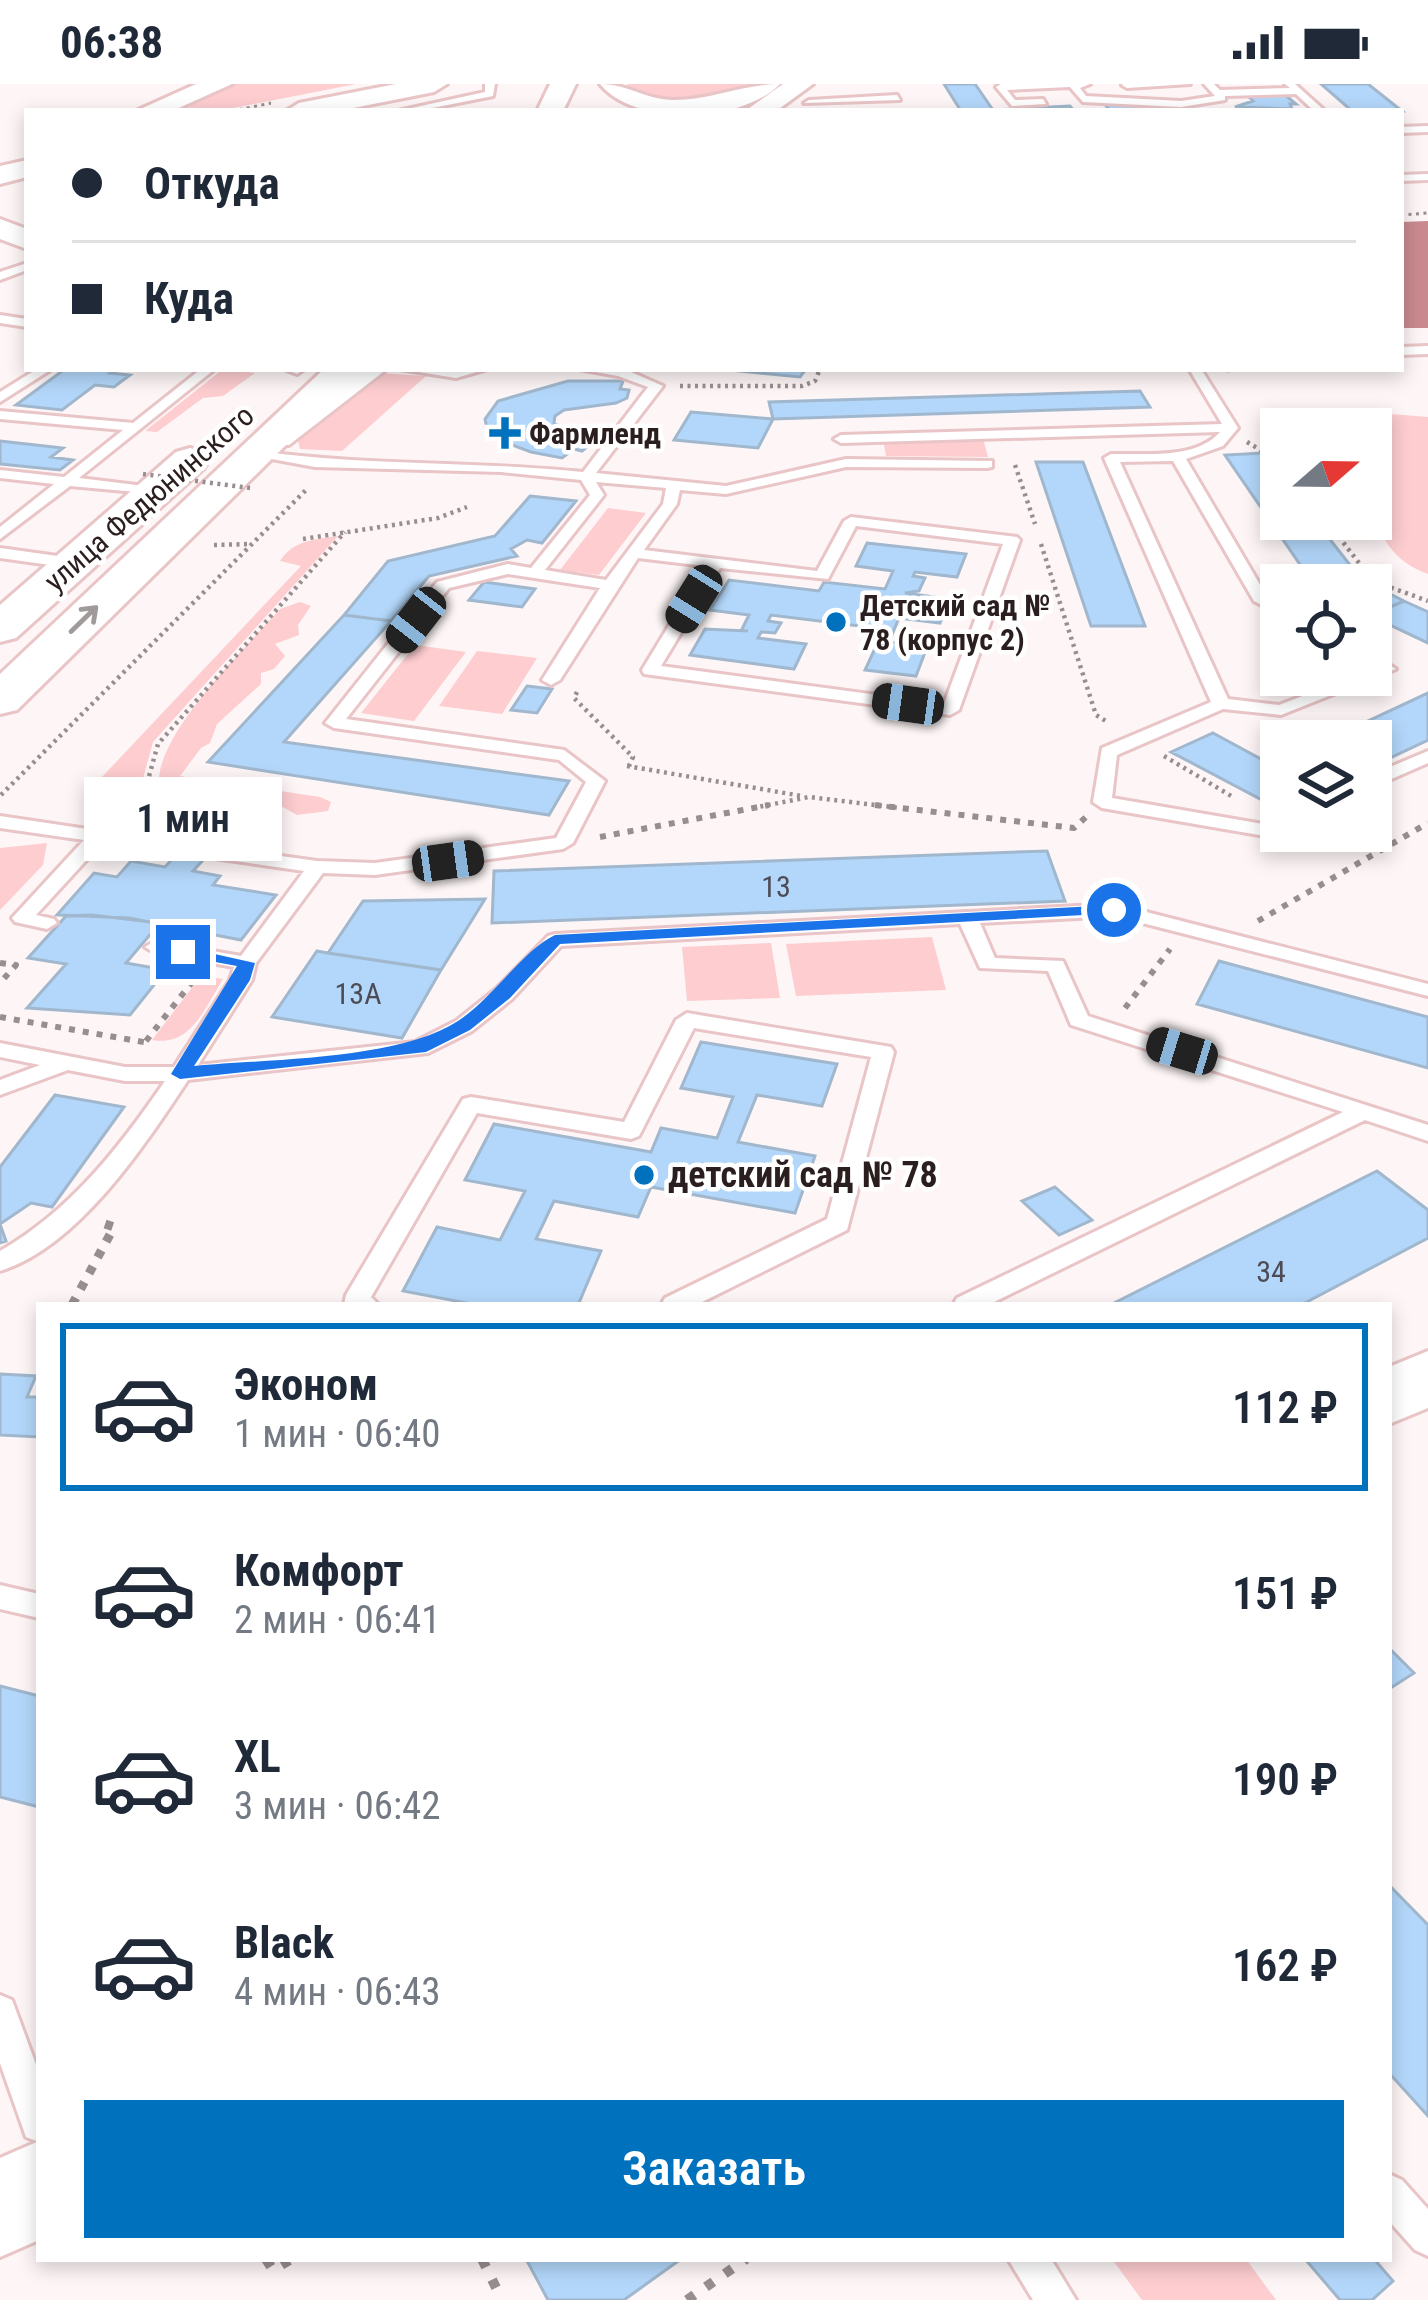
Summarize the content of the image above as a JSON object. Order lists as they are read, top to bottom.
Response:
{
  "streets": {
    "main road": ["улица Федюнинского"]
  },
  "places": {
    "health": ["Фармленд"],
    "other": ["Детский сад № 78 (корпус 2)", "детский сад № 78"]
  },
  "house_numbers": ["13", "13А", "34"],
  "north": "right",
  "page": {
    "status": "06:38",
    "banner": ["Откуда", "Куда"],
    "bubble": "1 мин",
    "list": [
      {
        "name": "Эконом",
        "note": "1 мин · 06:40",
        "value": "112 ₽"
      },
      {
        "name": "Комфорт",
        "note": "2 мин · 06:41",
        "value": "151 ₽"
      },
      {
        "name": "XL",
        "note": "3 мин · 06:42",
        "value": "190 ₽"
      },
      {
        "name": "Black",
        "note": "4 мин · 06:43",
        "value": "162 ₽"
      }
    ],
    "buttons": "Заказать"
  }
}
